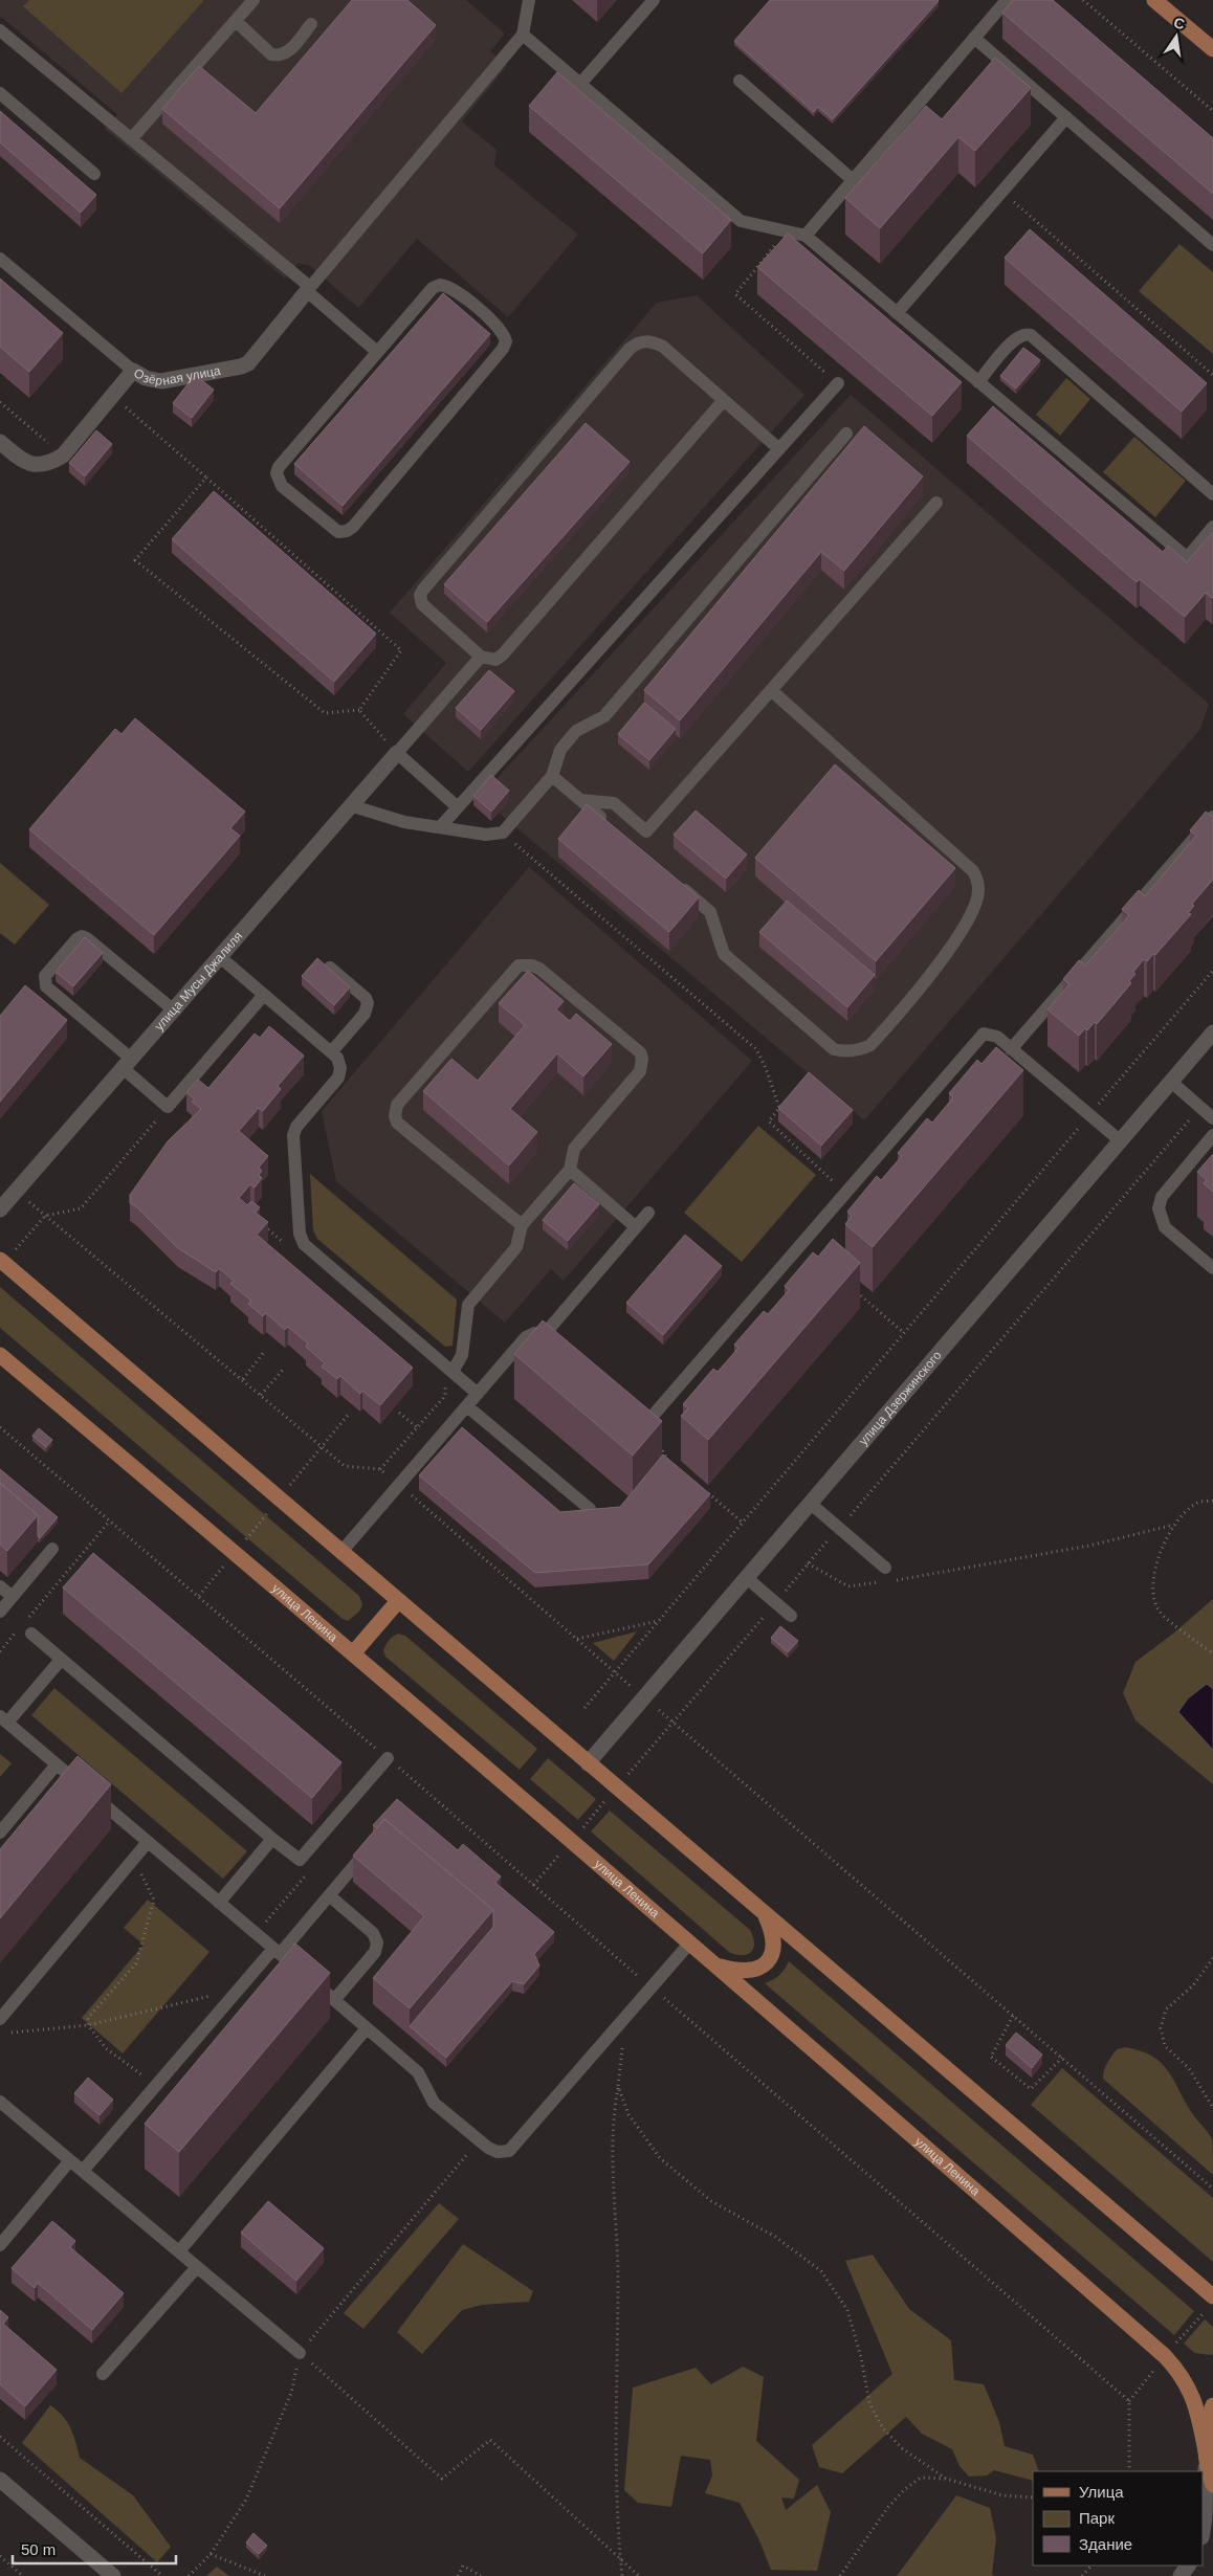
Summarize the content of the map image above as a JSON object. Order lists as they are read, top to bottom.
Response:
{
  "streets": {
    "main road": ["улица Ленина"],
    "street": ["Озёрная улица", "улица Мусы Джалиля", "улица Дзержинского"]
  },
  "legend": ["Улица", "Парк", "Здание"],
  "scale_bar": "50 m",
  "north": "top"
}
